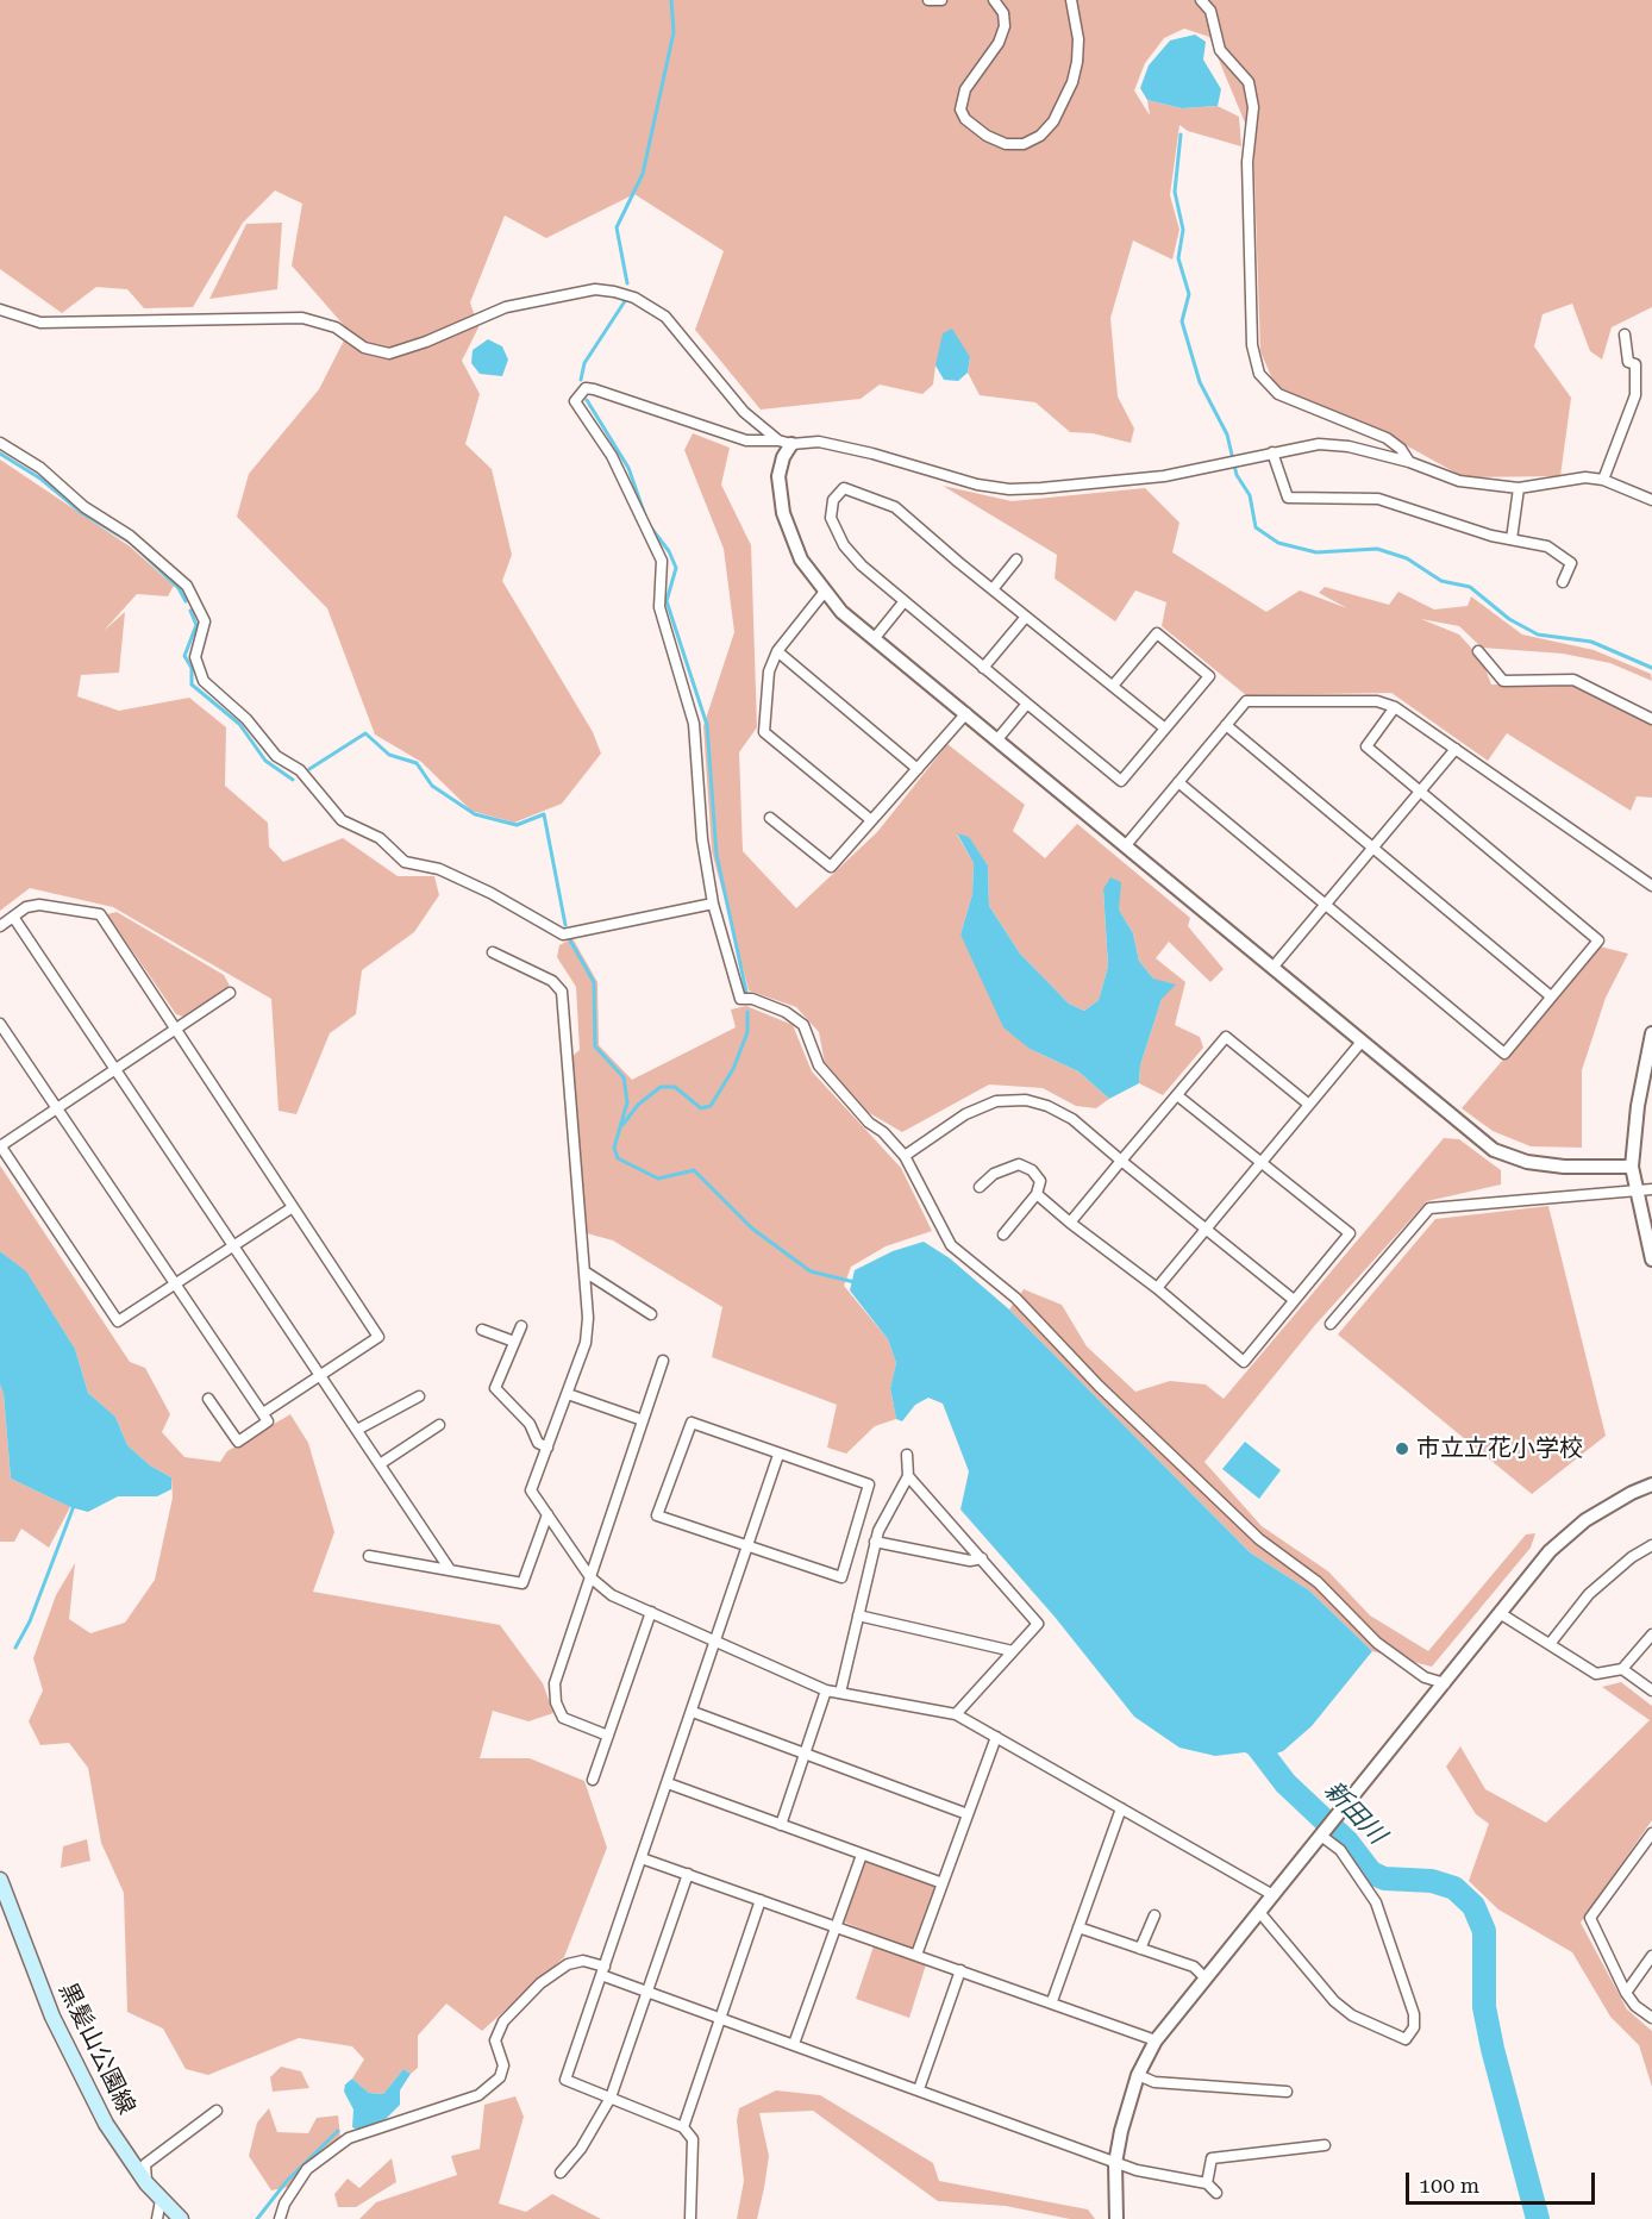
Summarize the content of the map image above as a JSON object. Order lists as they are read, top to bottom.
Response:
{
  "streets": {
    "main road": ["黒髪山公園線"]
  },
  "water": ["新田川"],
  "places": ["市立立花小学校"],
  "scale_bar": "100 m"
}
